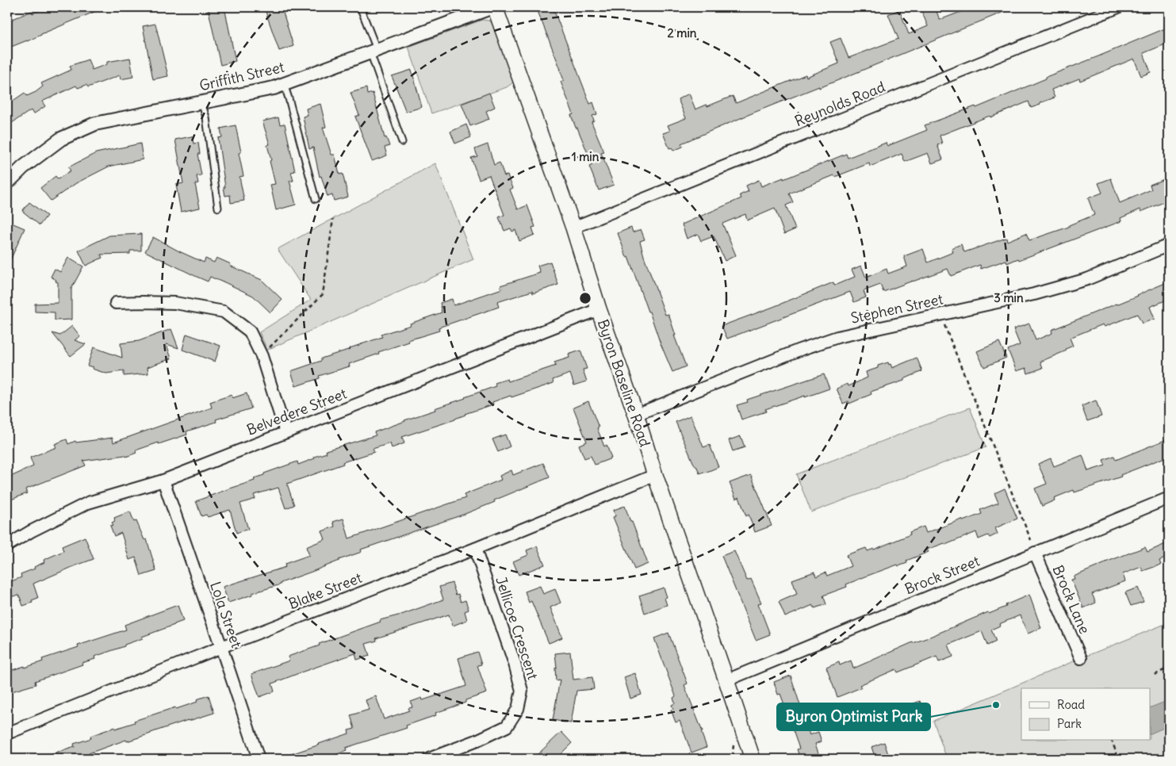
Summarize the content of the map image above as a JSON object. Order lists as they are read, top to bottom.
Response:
{
  "streets": {
    "main road": ["Byron Baseline Road"],
    "street": [
      "Griffith Street",
      "Reynolds Road",
      "Stephen Street",
      "Belvedere Street",
      "Brock Street",
      "Blake Street",
      "Brock Lane",
      "Lola Street",
      "Jellicoe Crescent"
    ]
  },
  "crossings": [
    ["Griffith Street", "Byron Baseline Road"],
    ["Reynolds Road", "Byron Baseline Road"],
    ["Stephen Street", "Byron Baseline Road"],
    ["Byron Baseline Road", "Belvedere Street"],
    ["Byron Baseline Road", "Brock Street"],
    ["Byron Baseline Road", "Blake Street"],
    ["Belvedere Street", "Lola Street"],
    ["Brock Street", "Brock Lane"],
    ["Blake Street", "Lola Street"],
    ["Blake Street", "Jellicoe Crescent"]
  ],
  "places": ["Byron Optimist Park"],
  "legend": ["Road", "Park"],
  "rings": ["2 min", "1 min", "3 min"]
}
